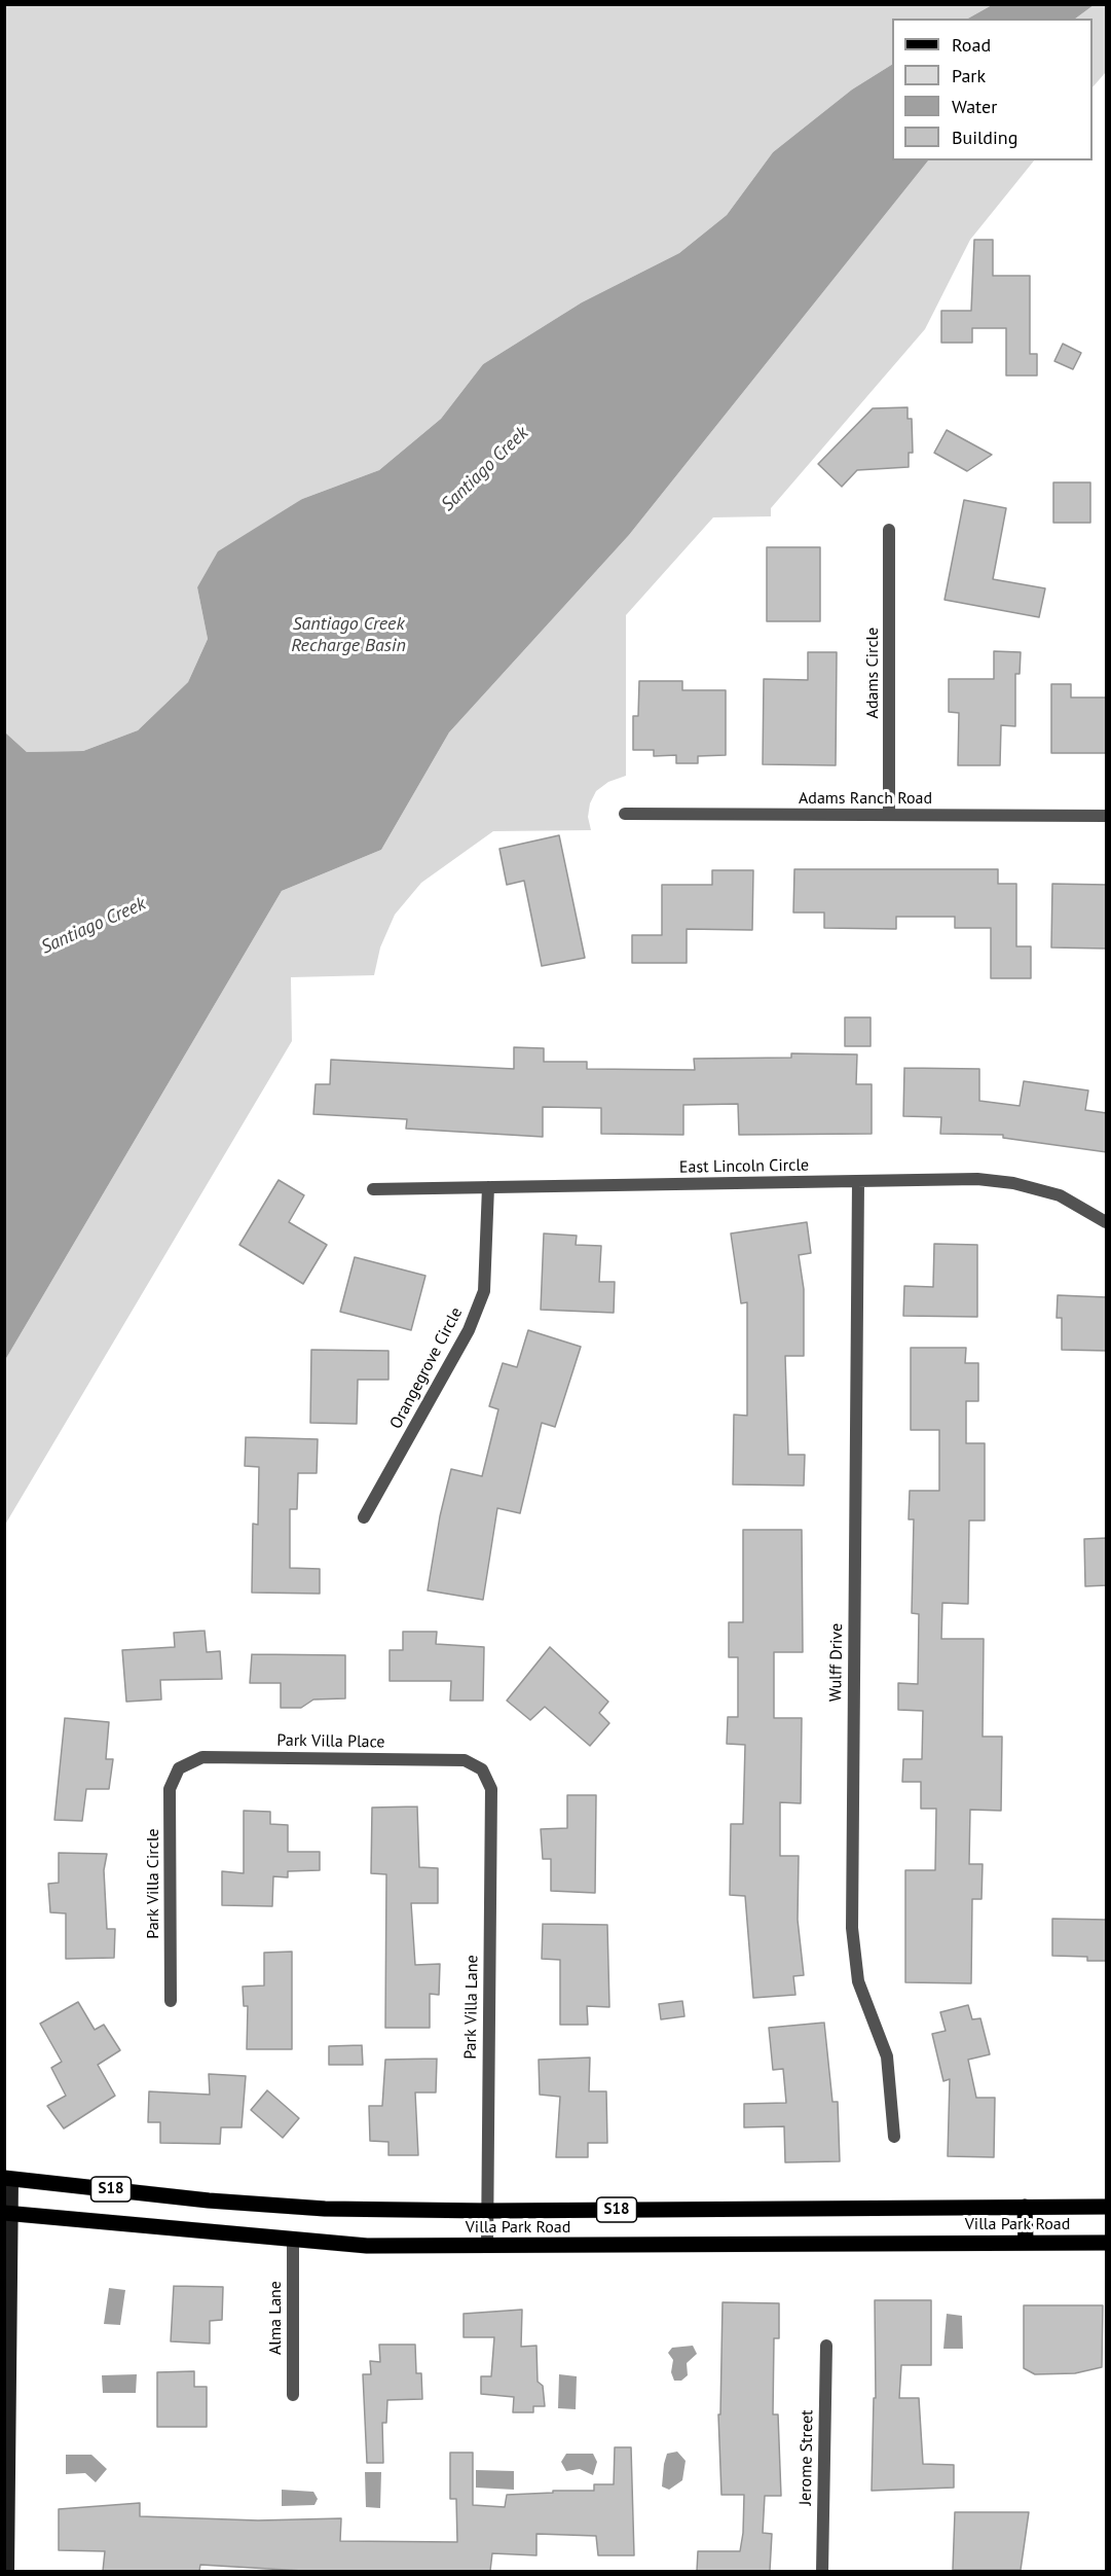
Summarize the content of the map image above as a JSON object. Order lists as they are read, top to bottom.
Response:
{
  "streets": {
    "main road": ["S18", "Villa Park Road"],
    "street": [
      "Adams Circle",
      "Adams Ranch Road",
      "East Lincoln Circle",
      "Orangegrove Circle",
      "Wulff Drive",
      "Park Villa Place",
      "Park Villa Circle",
      "Park Villa Lane",
      "Alma Lane",
      "Jerome Street"
    ]
  },
  "crossings": [
    ["Adams Circle", "Adams Ranch Road"],
    ["East Lincoln Circle", "Orangegrove Circle"],
    ["East Lincoln Circle", "Wulff Drive"],
    ["Park Villa Place", "Park Villa Circle"],
    ["Park Villa Place", "Park Villa Lane"],
    ["Park Villa Lane", "Villa Park Road"],
    ["Villa Park Road", "Alma Lane"]
  ],
  "water": ["Santiago Creek", "Santiago Creek Recharge Basin"],
  "legend": [
    "Road",
    "Park",
    "Water",
    "Building"
  ]
}
